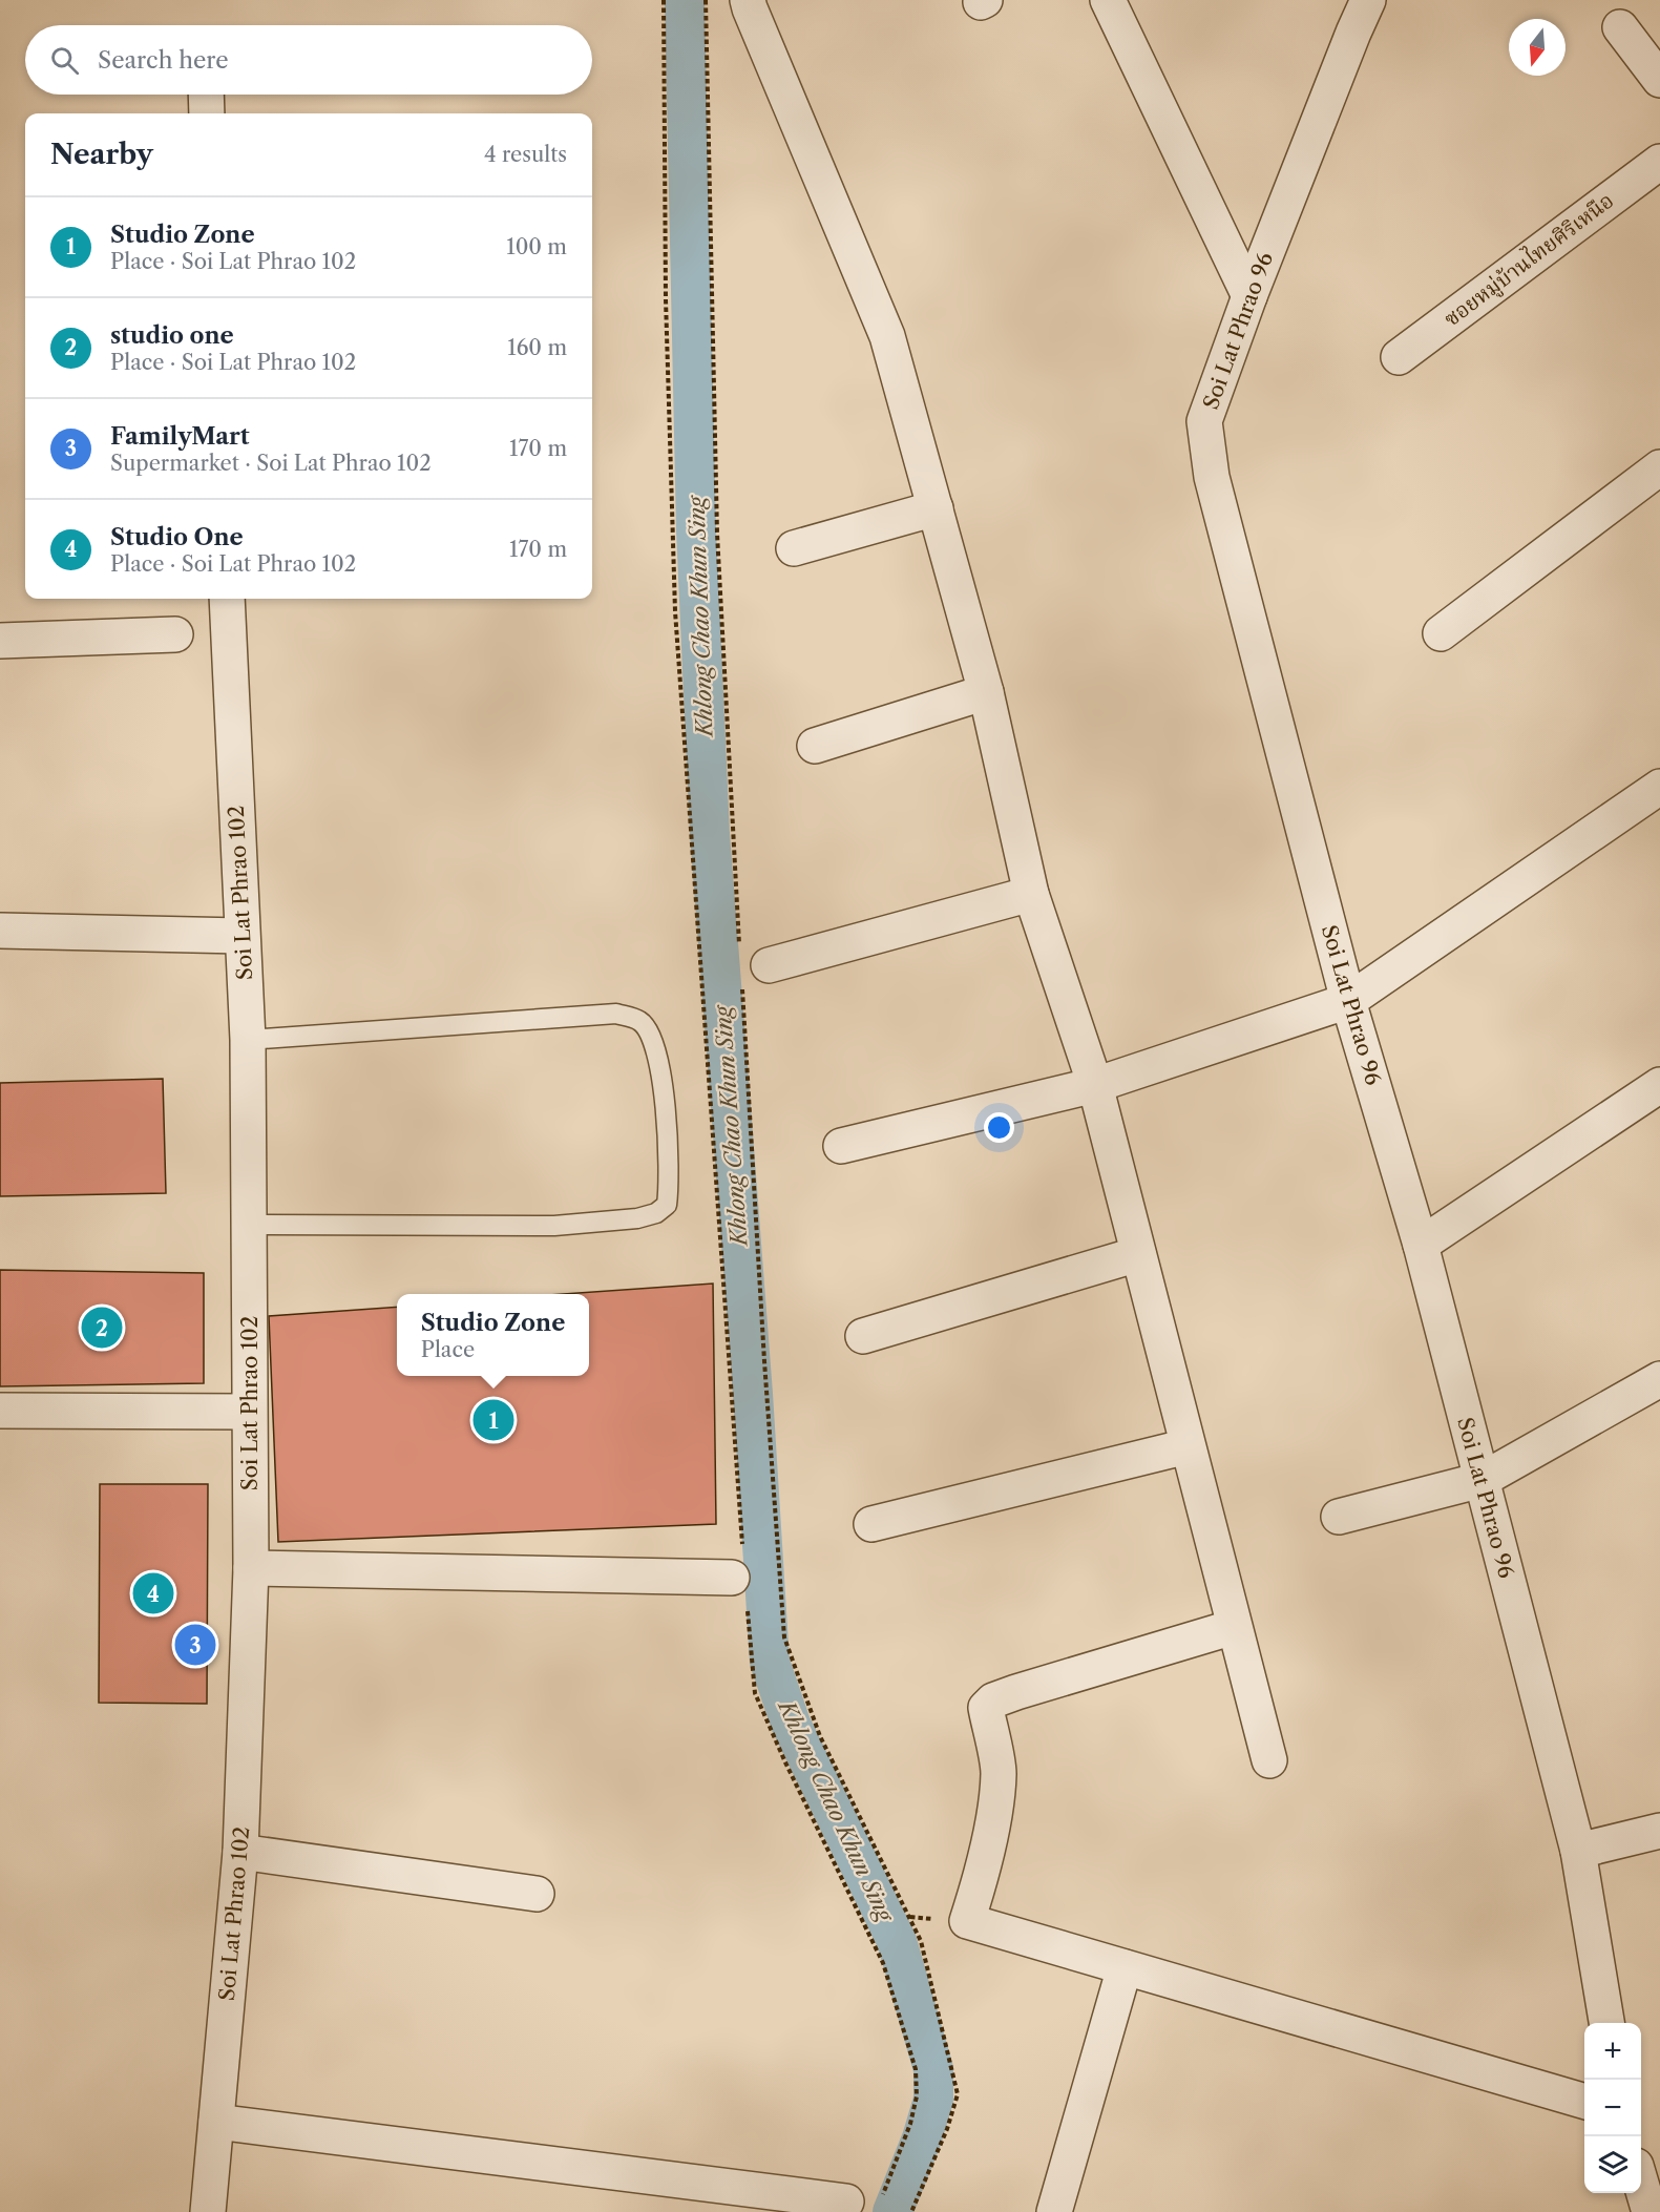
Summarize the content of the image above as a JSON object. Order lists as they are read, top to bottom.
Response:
{
  "streets": {
    "street": ["ซอยหมู่บ้านไทยศิริเหนือ", "Soi Lat Phrao 96", "Soi Lat Phrao 102"]
  },
  "water": ["Khlong Chao Khun Sing"],
  "north": "bottom",
  "page": {
    "search": "Search here",
    "heading": ["Nearby", "4 results"],
    "list": [
      {
        "mark": "1",
        "name": "Studio Zone",
        "note": "Place · Soi Lat Phrao 102",
        "value": "100 m"
      },
      {
        "mark": "2",
        "name": "studio one",
        "note": "Place · Soi Lat Phrao 102",
        "value": "160 m"
      },
      {
        "mark": "3",
        "name": "FamilyMart",
        "note": "Supermarket · Soi Lat Phrao 102",
        "value": "170 m"
      },
      {
        "mark": "4",
        "name": "Studio One",
        "note": "Place · Soi Lat Phrao 102",
        "value": "170 m"
      }
    ],
    "popup": ["Studio Zone", "Place"],
    "pins": [
      "2",
      "1",
      "4",
      "3"
    ],
    "map_buttons": ["+", "−"]
  }
}
